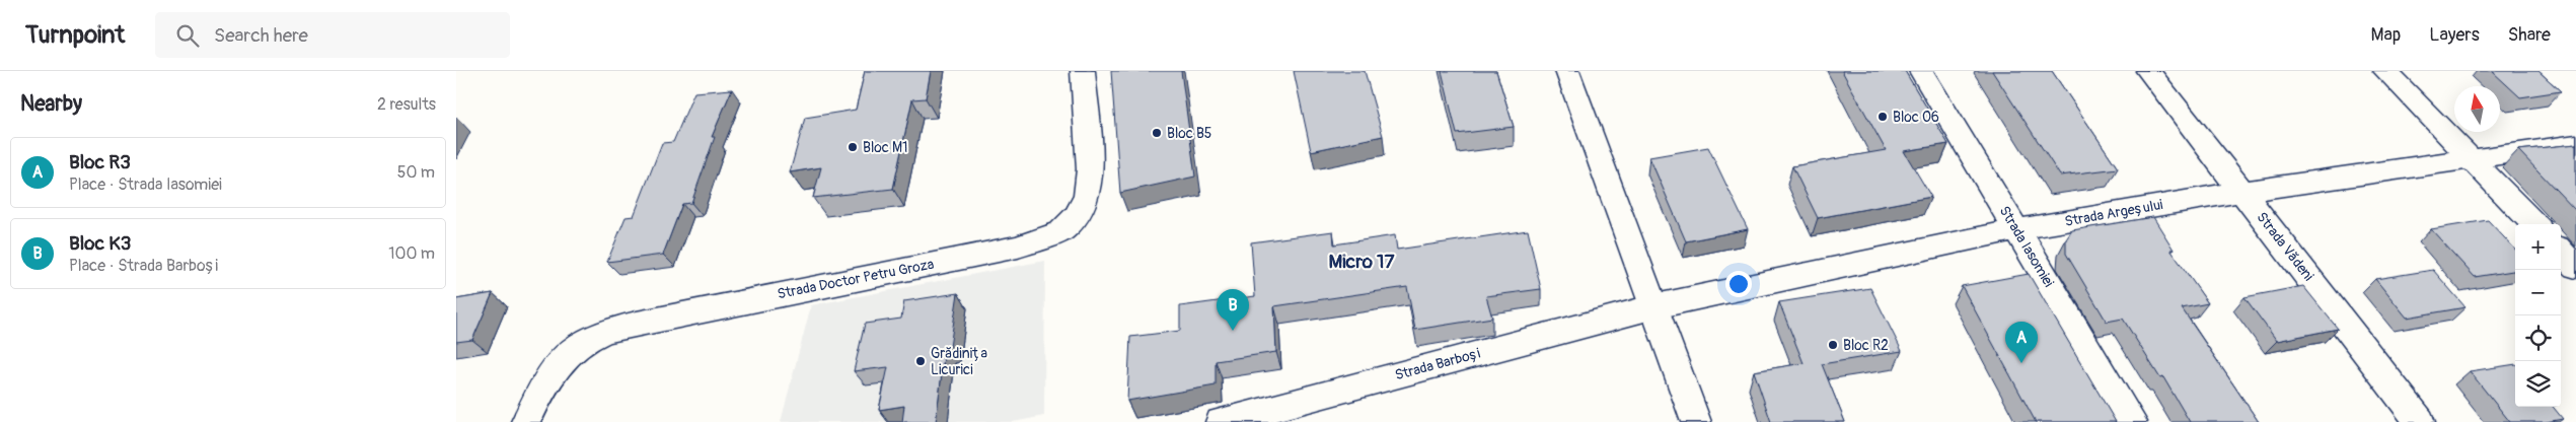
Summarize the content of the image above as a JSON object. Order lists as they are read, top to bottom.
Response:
{
  "streets": {
    "street": [
      "Strada Argeșului",
      "Strada Iasomiei",
      "Strada Vădeni",
      "Strada Doctor Petru Groza",
      "Strada Barboși"
    ]
  },
  "crossings": [
    ["Strada Argeșului", "Strada Iasomiei"],
    ["Strada Argeșului", "Strada Vădeni"],
    ["Strada Argeșului", "Strada Barboși"]
  ],
  "districts": ["Micro 17"],
  "places": [
    "Bloc O6",
    "Bloc B5",
    "Bloc M1",
    "Bloc R2",
    "Grădinița Licurici"
  ],
  "north": "top",
  "page": {
    "header": "Turnpoint",
    "search": "Search here",
    "nav": ["Map", "Layers", "Share"],
    "heading": ["Nearby", "2 results"],
    "list": [
      {
        "mark": "A",
        "name": "Bloc R3",
        "note": "Place · Strada Iasomiei",
        "value": "50 m"
      },
      {
        "mark": "B",
        "name": "Bloc K3",
        "note": "Place · Strada Barboși",
        "value": "100 m"
      }
    ],
    "map_buttons": ["+", "−"],
    "pins": ["B", "A"]
  }
}
